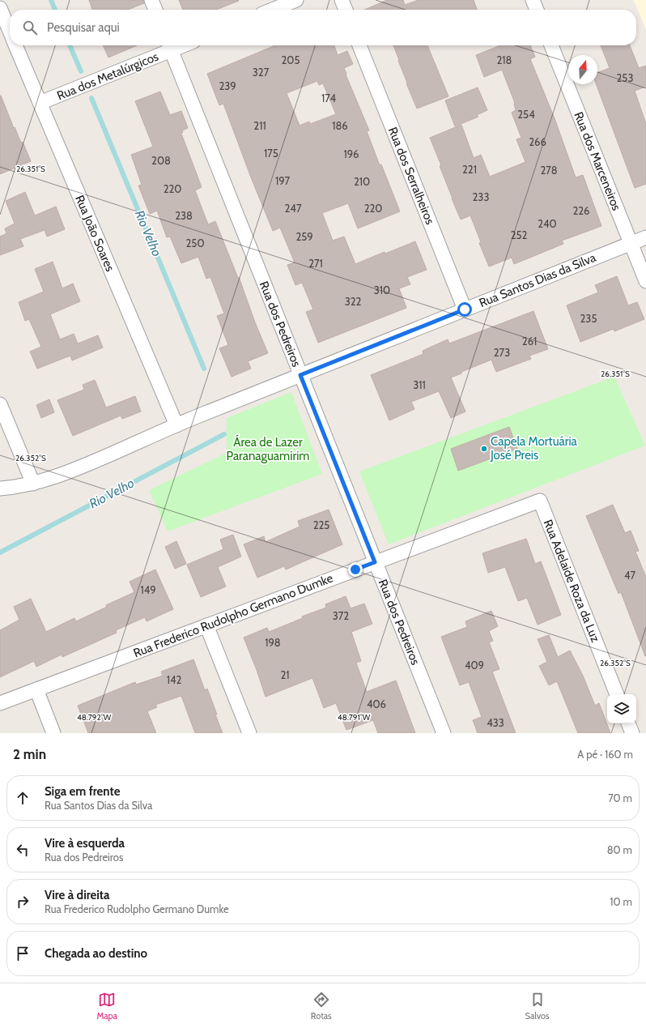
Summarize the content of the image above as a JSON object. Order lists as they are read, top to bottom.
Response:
{
  "streets": {
    "street": [
      "Rua dos Metalúrgicos",
      "Rua dos Marceneiros",
      "Rua dos Serralheiros",
      "Rua João Soares",
      "Rua Santos Dias da Silva",
      "Rua dos Pedreiros",
      "Rua Adelaide Roza da Luz",
      "Rua Frederico Rudolpho Germano Dumke"
    ]
  },
  "crossings": [
    ["Rua dos Metalúrgicos", "Rua João Soares"],
    ["Rua dos Metalúrgicos", "Rua dos Pedreiros"],
    ["Rua dos Marceneiros", "Rua Santos Dias da Silva"],
    ["Rua dos Serralheiros", "Rua Santos Dias da Silva"],
    ["Rua João Soares", "Rua Santos Dias da Silva"],
    ["Rua Santos Dias da Silva", "Rua dos Pedreiros"],
    ["Rua dos Pedreiros", "Rua Frederico Rudolpho Germano Dumke"],
    ["Rua Adelaide Roza da Luz", "Rua Frederico Rudolpho Germano Dumke"]
  ],
  "water": ["Rio Velho"],
  "parks": ["Área de Lazer Paranaguamirim"],
  "places": ["Capela Mortuária José Preis"],
  "house_numbers": [
    "205",
    "218",
    "327",
    "253",
    "239",
    "174",
    "254",
    "211",
    "186",
    "266",
    "175",
    "196",
    "208",
    "221",
    "278",
    "197",
    "210",
    "220",
    "233",
    "247",
    "220",
    "226",
    "238",
    "240",
    "252",
    "259",
    "250",
    "271",
    "310",
    "322",
    "235",
    "261",
    "273",
    "311",
    "225",
    "47",
    "149",
    "372",
    "198",
    "409",
    "21",
    "142",
    "406",
    "433"
  ],
  "north": "top",
  "page": {
    "search": "Pesquisar aqui",
    "heading": ["2 min", "A pé · 160 m"],
    "list": [
      ["Siga em frente", "Rua Santos Dias da Silva", "70 m"],
      ["Vire à esquerda", "Rua dos Pedreiros", "80 m"],
      ["Vire à direita", "Rua Frederico Rudolpho Germano Dumke", "10 m"],
      "Chegada ao destino"
    ],
    "nav": ["Mapa", "Rotas", "Salvos"]
  },
  "coordinates": [
    "26.351°S",
    "26.352°S",
    "48.792°W",
    "48.791°W"
  ]
}
